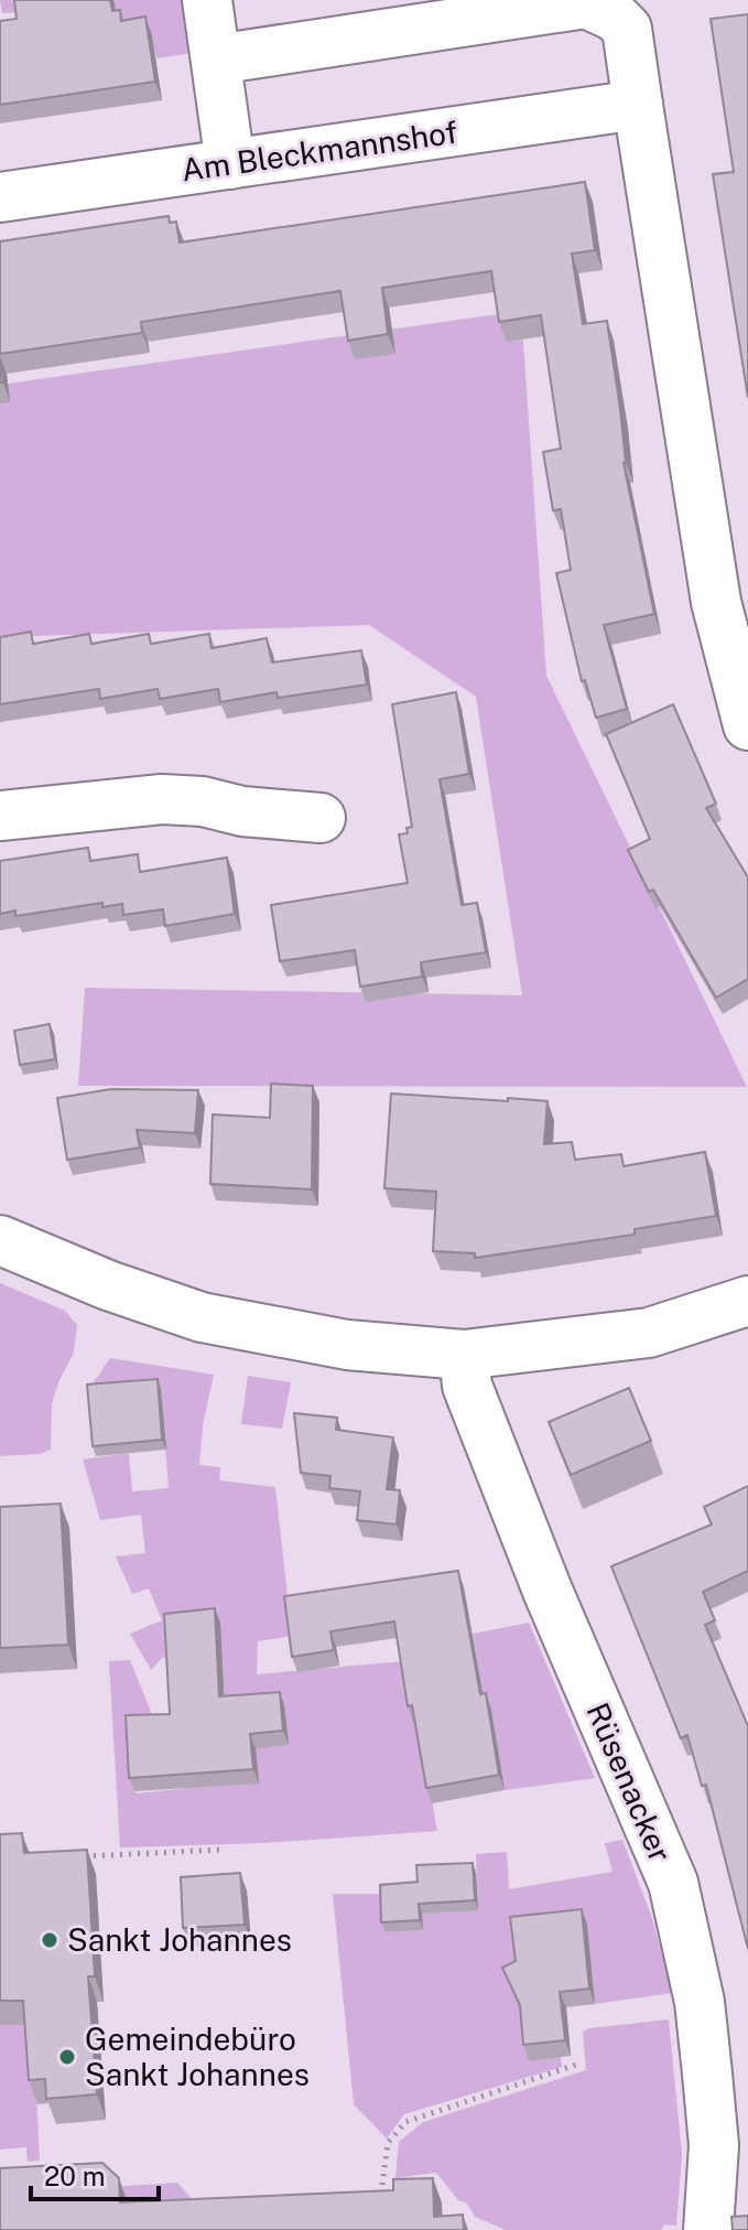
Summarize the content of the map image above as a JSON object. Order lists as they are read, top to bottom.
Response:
{
  "streets": {
    "street": ["Am Bleckmannshof", "Rüsenacker"]
  },
  "places": ["Sankt Johannes", "Gemeindebüro Sankt Johannes"],
  "scale_bar": "20 m"
}
